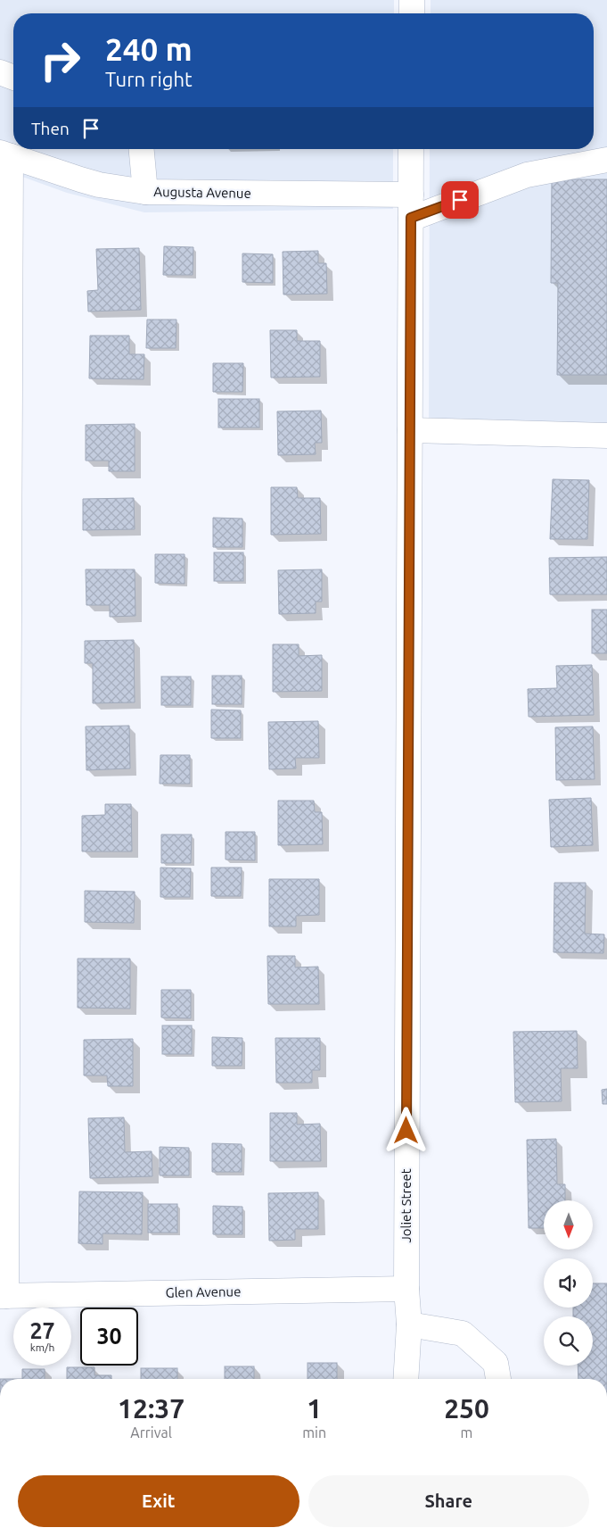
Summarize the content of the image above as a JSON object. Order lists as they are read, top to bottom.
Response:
{
  "streets": {
    "street": ["Augusta Avenue", "Joliet Street", "Glen Avenue"]
  },
  "crossings": [
    ["Augusta Avenue", "Joliet Street"],
    ["Joliet Street", "Glen Avenue"]
  ],
  "north": "bottom",
  "page": {
    "turn": ["240 m", "Turn right"],
    "then": "Then",
    "speed": "27 km/h",
    "limit": "30",
    "eta": [
      "12:37",
      "Arrival",
      "1",
      "min",
      "250",
      "m"
    ],
    "buttons": ["Exit", "Share"]
  }
}
